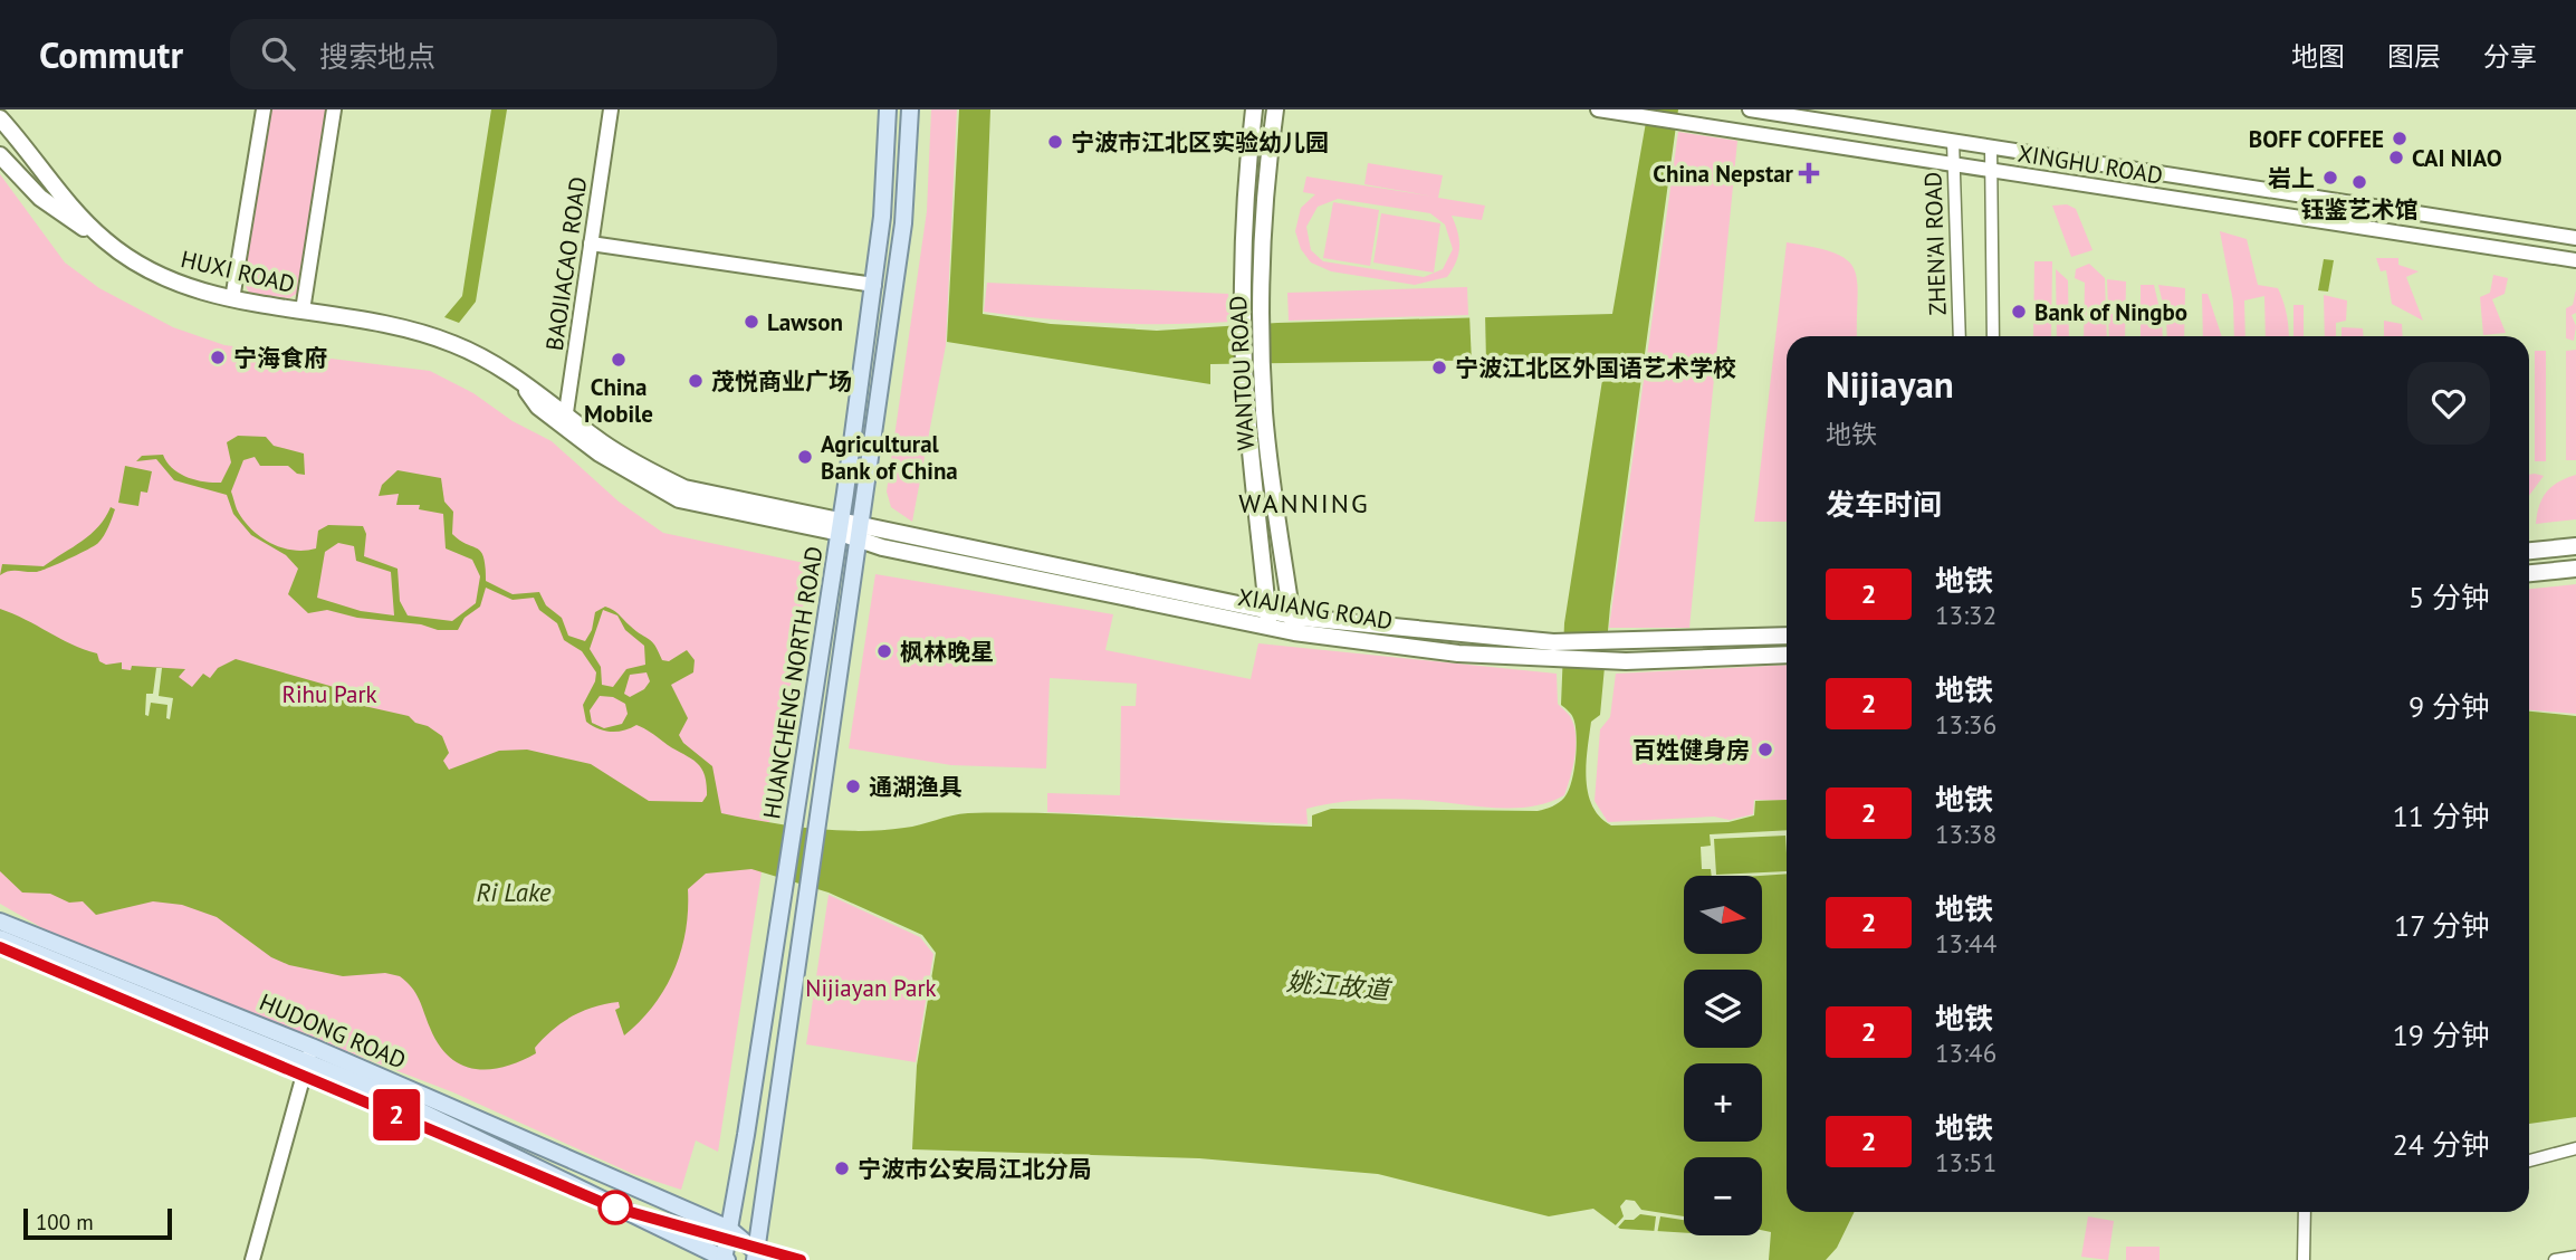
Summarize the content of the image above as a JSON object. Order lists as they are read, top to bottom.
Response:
{
  "streets": {
    "main road": [
      "HUXI ROAD",
      "WANTOU ROAD",
      "XIAJIANG ROAD",
      "HUANCHENG NORTH ROAD",
      "HUDONG ROAD"
    ],
    "street": ["XINGHU ROAD", "ZHEN'AI ROAD", "BAOJIACAO ROAD"]
  },
  "crossings": [
    ["XINGHU ROAD", "ZHEN'AI ROAD"],
    ["BAOJIACAO ROAD", "HUXI ROAD"],
    ["HUXI ROAD", "XIAJIANG ROAD"],
    ["HUXI ROAD", "HUANCHENG NORTH ROAD"],
    ["WANTOU ROAD", "XIAJIANG ROAD"],
    ["XIAJIANG ROAD", "HUANCHENG NORTH ROAD"],
    ["HUANCHENG NORTH ROAD", "HUDONG ROAD"]
  ],
  "districts": ["WANNING"],
  "water": ["Ri Lake", "姚江故道"],
  "parks": ["Rihu Park", "Nijiayan Park"],
  "places": {
    "other": [
      "BOFF COFFEE",
      "宁波市江北区实验幼儿园",
      "CAI NIAO",
      "岩上",
      "钰鉴艺术馆",
      "Bank of Ningbo",
      "Lawson",
      "宁海食府",
      "China Mobile",
      "宁波江北区外国语艺术学校",
      "茂悦商业广场",
      "Agricultural Bank of China",
      "枫林晚星",
      "百姓健身房",
      "通湖渔具",
      "宁波市公安局江北分局"
    ],
    "health": ["China Nepstar"]
  },
  "lines": ["metro line 2"],
  "scale_bar": "100 m",
  "north": "right",
  "page": {
    "header": "Commutr",
    "search": "搜索地点",
    "nav": ["地图", "图层", "分享"],
    "on_map": "2",
    "heading": [
      ["Nijiayan", "地铁"],
      "发车时间"
    ],
    "list": [
      {
        "mark": "2",
        "name": "地铁",
        "note": "13:32",
        "value": "5 分钟"
      },
      {
        "mark": "2",
        "name": "地铁",
        "note": "13:36",
        "value": "9 分钟"
      },
      {
        "mark": "2",
        "name": "地铁",
        "note": "13:38",
        "value": "11 分钟"
      },
      {
        "mark": "2",
        "name": "地铁",
        "note": "13:44",
        "value": "17 分钟"
      },
      {
        "mark": "2",
        "name": "地铁",
        "note": "13:46",
        "value": "19 分钟"
      },
      {
        "mark": "2",
        "name": "地铁",
        "note": "13:51",
        "value": "24 分钟"
      }
    ],
    "map_buttons": ["+", "−"],
    "scale": "100 m"
  }
}
